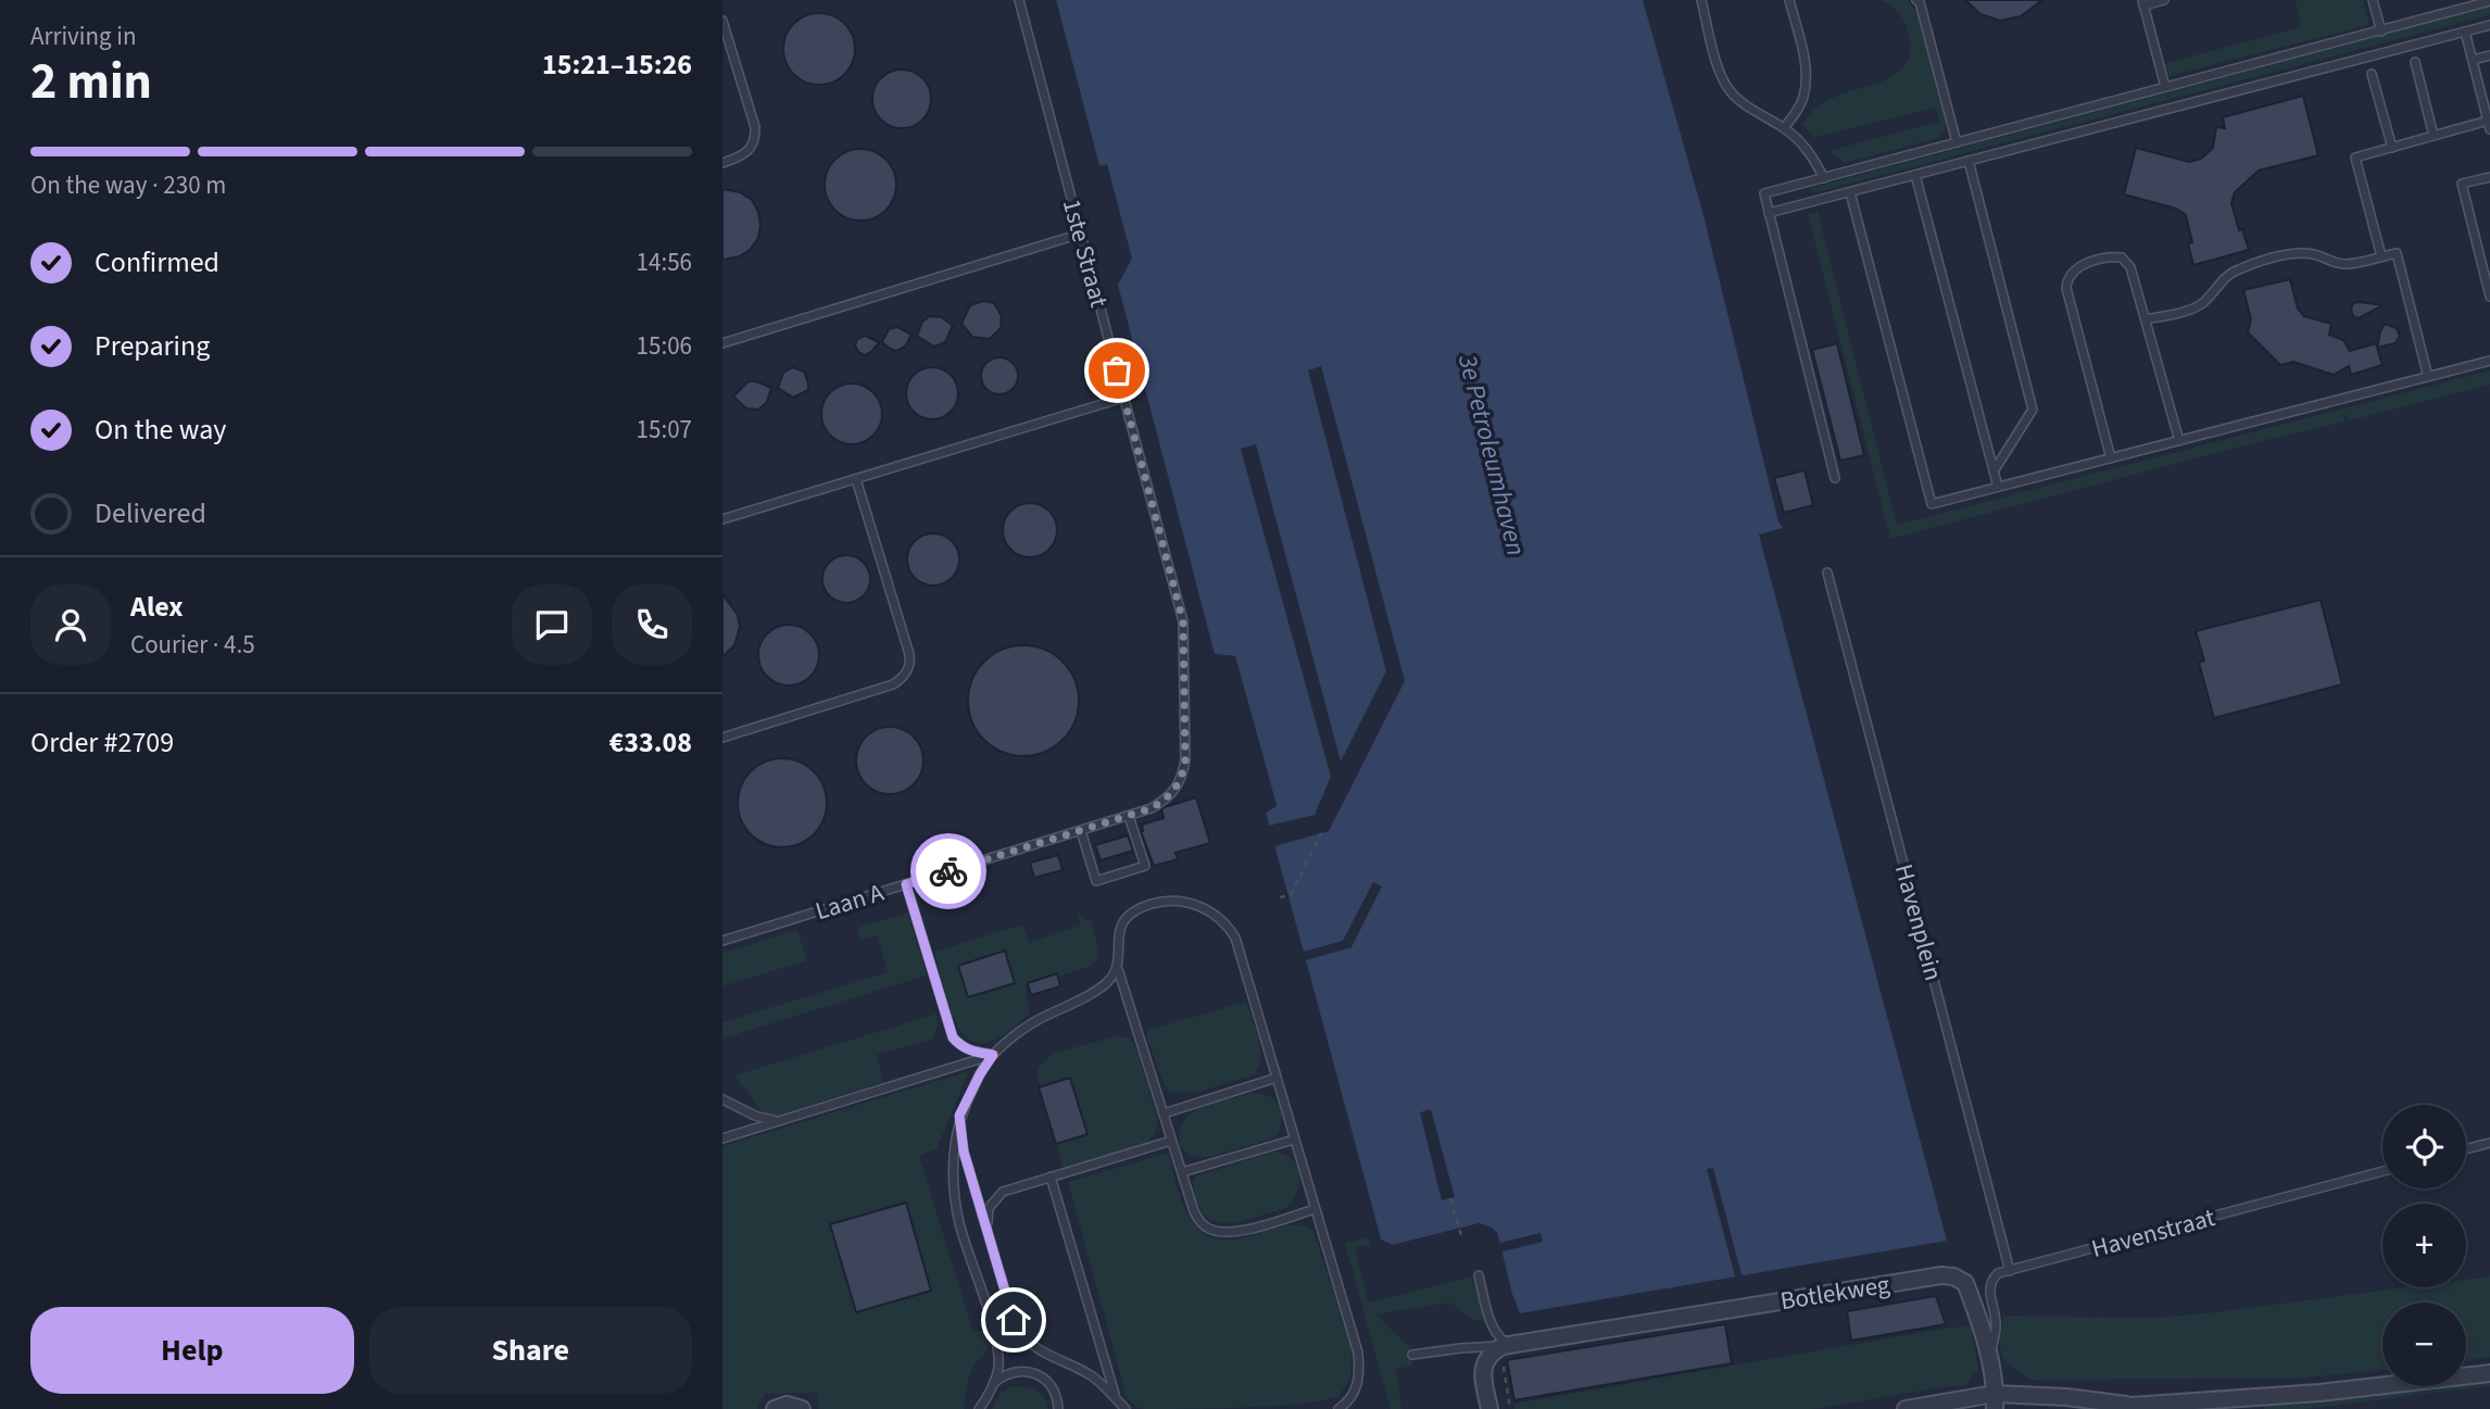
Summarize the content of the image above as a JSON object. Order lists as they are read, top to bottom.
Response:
{
  "streets": {
    "street": ["Botlekweg"],
    "lane": [
      "1ste Straat",
      "Laan A",
      "Havenplein",
      "Havenstraat"
    ]
  },
  "crossings": [
    ["1ste Straat", "Laan A"],
    ["Havenplein", "Havenstraat"]
  ],
  "water": ["3e Petroleumhaven"],
  "page": {
    "heading": ["2 min", "Arriving in", "15:21–15:26"],
    "panel": [
      "Alex",
      "Courier · 4.5",
      "Order #2709",
      "€33.08"
    ],
    "bar": "On the way · 230 m",
    "list": [
      ["Confirmed", "14:56"],
      ["Preparing", "15:06"],
      ["On the way", "15:07"],
      "Delivered"
    ],
    "map_buttons": ["+", "−"],
    "buttons": ["Help", "Share"]
  }
}
